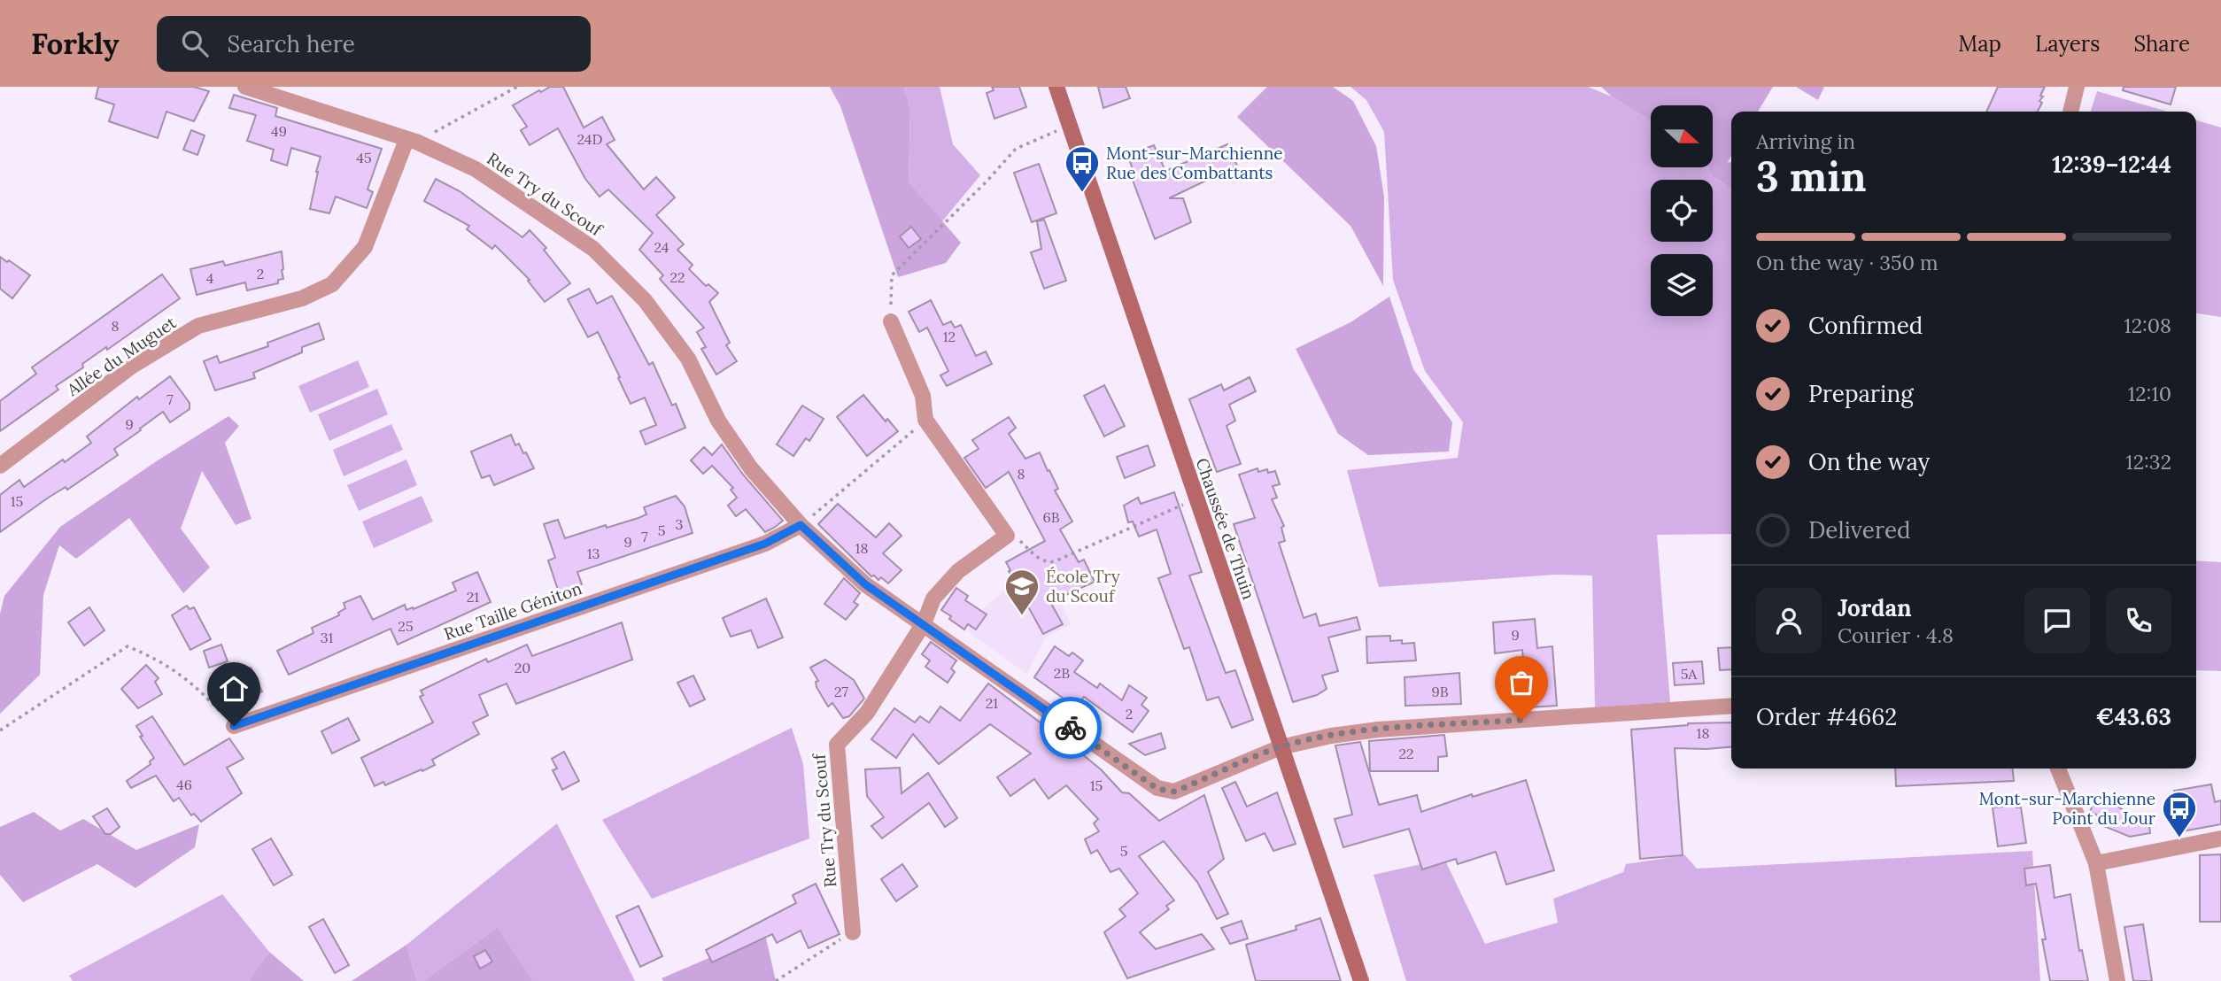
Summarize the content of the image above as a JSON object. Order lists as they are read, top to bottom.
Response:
{
  "streets": {
    "main road": ["Chaussée de Thuin"],
    "street": ["Rue Try du Scouf", "Allée du Muguet", "Rue Taille Géniton"]
  },
  "crossings": [
    ["Rue Try du Scouf", "Allée du Muguet"],
    ["Rue Try du Scouf", "Chaussée de Thuin"],
    ["Rue Try du Scouf", "Rue Taille Géniton"]
  ],
  "places": {
    "bus stop": ["Mont-sur-Marchienne Rue des Combattants", "Mont-sur-Marchienne Point du Jour"],
    "school or university": ["École Try du Scouf"]
  },
  "house_numbers": [
    "49",
    "24D",
    "45",
    "24",
    "2",
    "22",
    "4",
    "8",
    "12",
    "7",
    "9",
    "8",
    "15",
    "6B",
    "3",
    "5",
    "7",
    "9",
    "18",
    "13",
    "21",
    "25",
    "9",
    "31",
    "20",
    "2B",
    "5A",
    "27",
    "9B",
    "21",
    "2",
    "18",
    "22",
    "46",
    "15",
    "5"
  ],
  "north": "right",
  "page": {
    "header": "Forkly",
    "search": "Search here",
    "nav": ["Map", "Layers", "Share"],
    "heading": ["3 min", "Arriving in", "12:39–12:44"],
    "panel": [
      "Jordan",
      "Courier · 4.8",
      "Order #4662",
      "€43.63"
    ],
    "bar": "On the way · 350 m",
    "list": [
      ["Confirmed", "12:08"],
      ["Preparing", "12:10"],
      ["On the way", "12:32"],
      "Delivered"
    ]
  }
}
